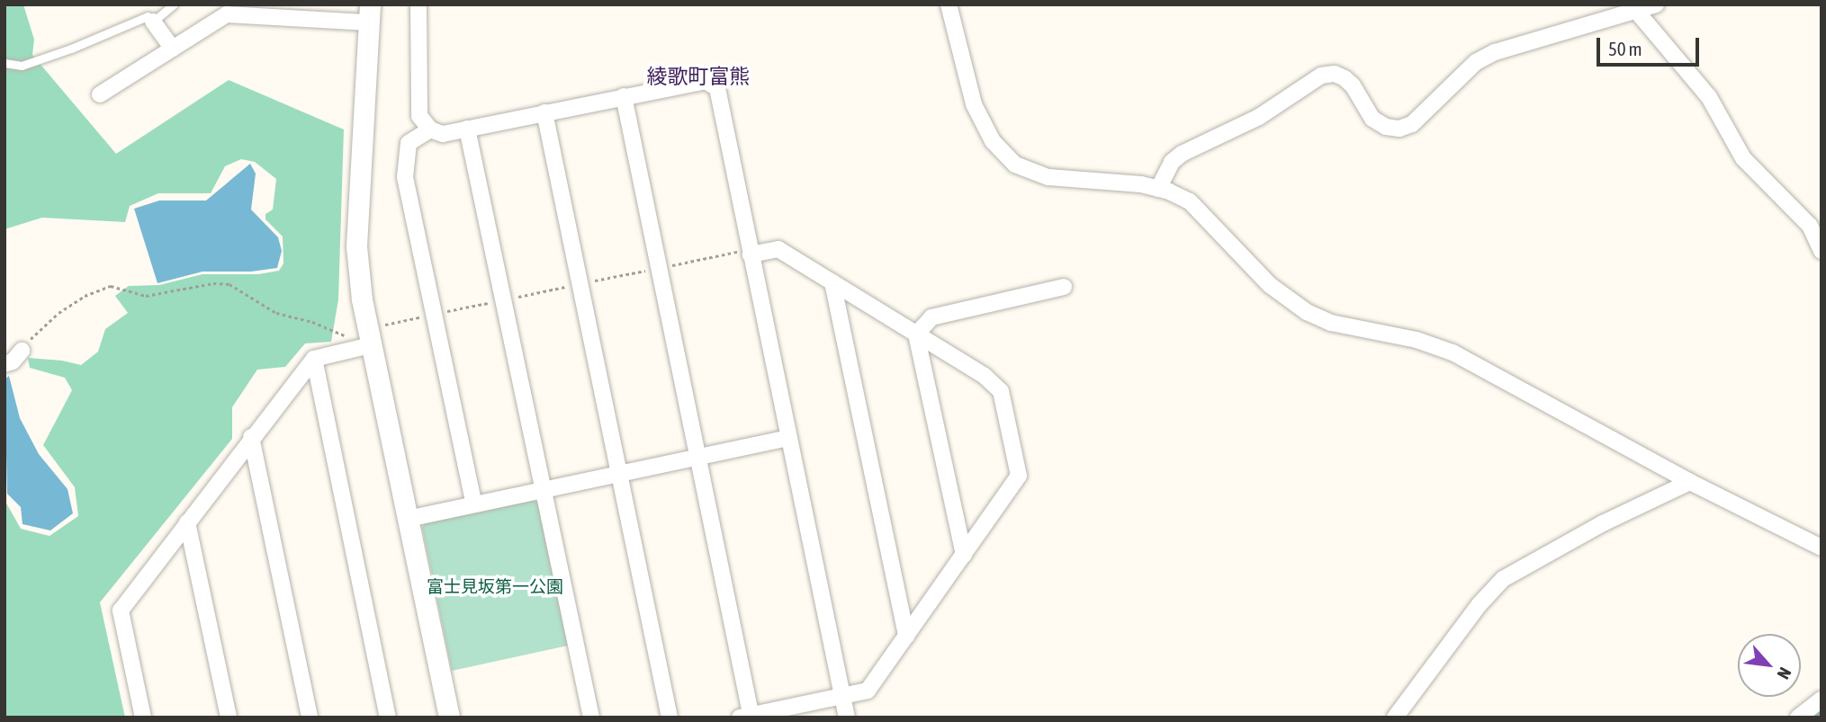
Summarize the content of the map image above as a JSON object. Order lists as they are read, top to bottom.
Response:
{
  "districts": ["綾歌町富熊"],
  "parks": ["富士見坂第一公園"],
  "scale_bar": "50 m",
  "north": "bottom right"
}
